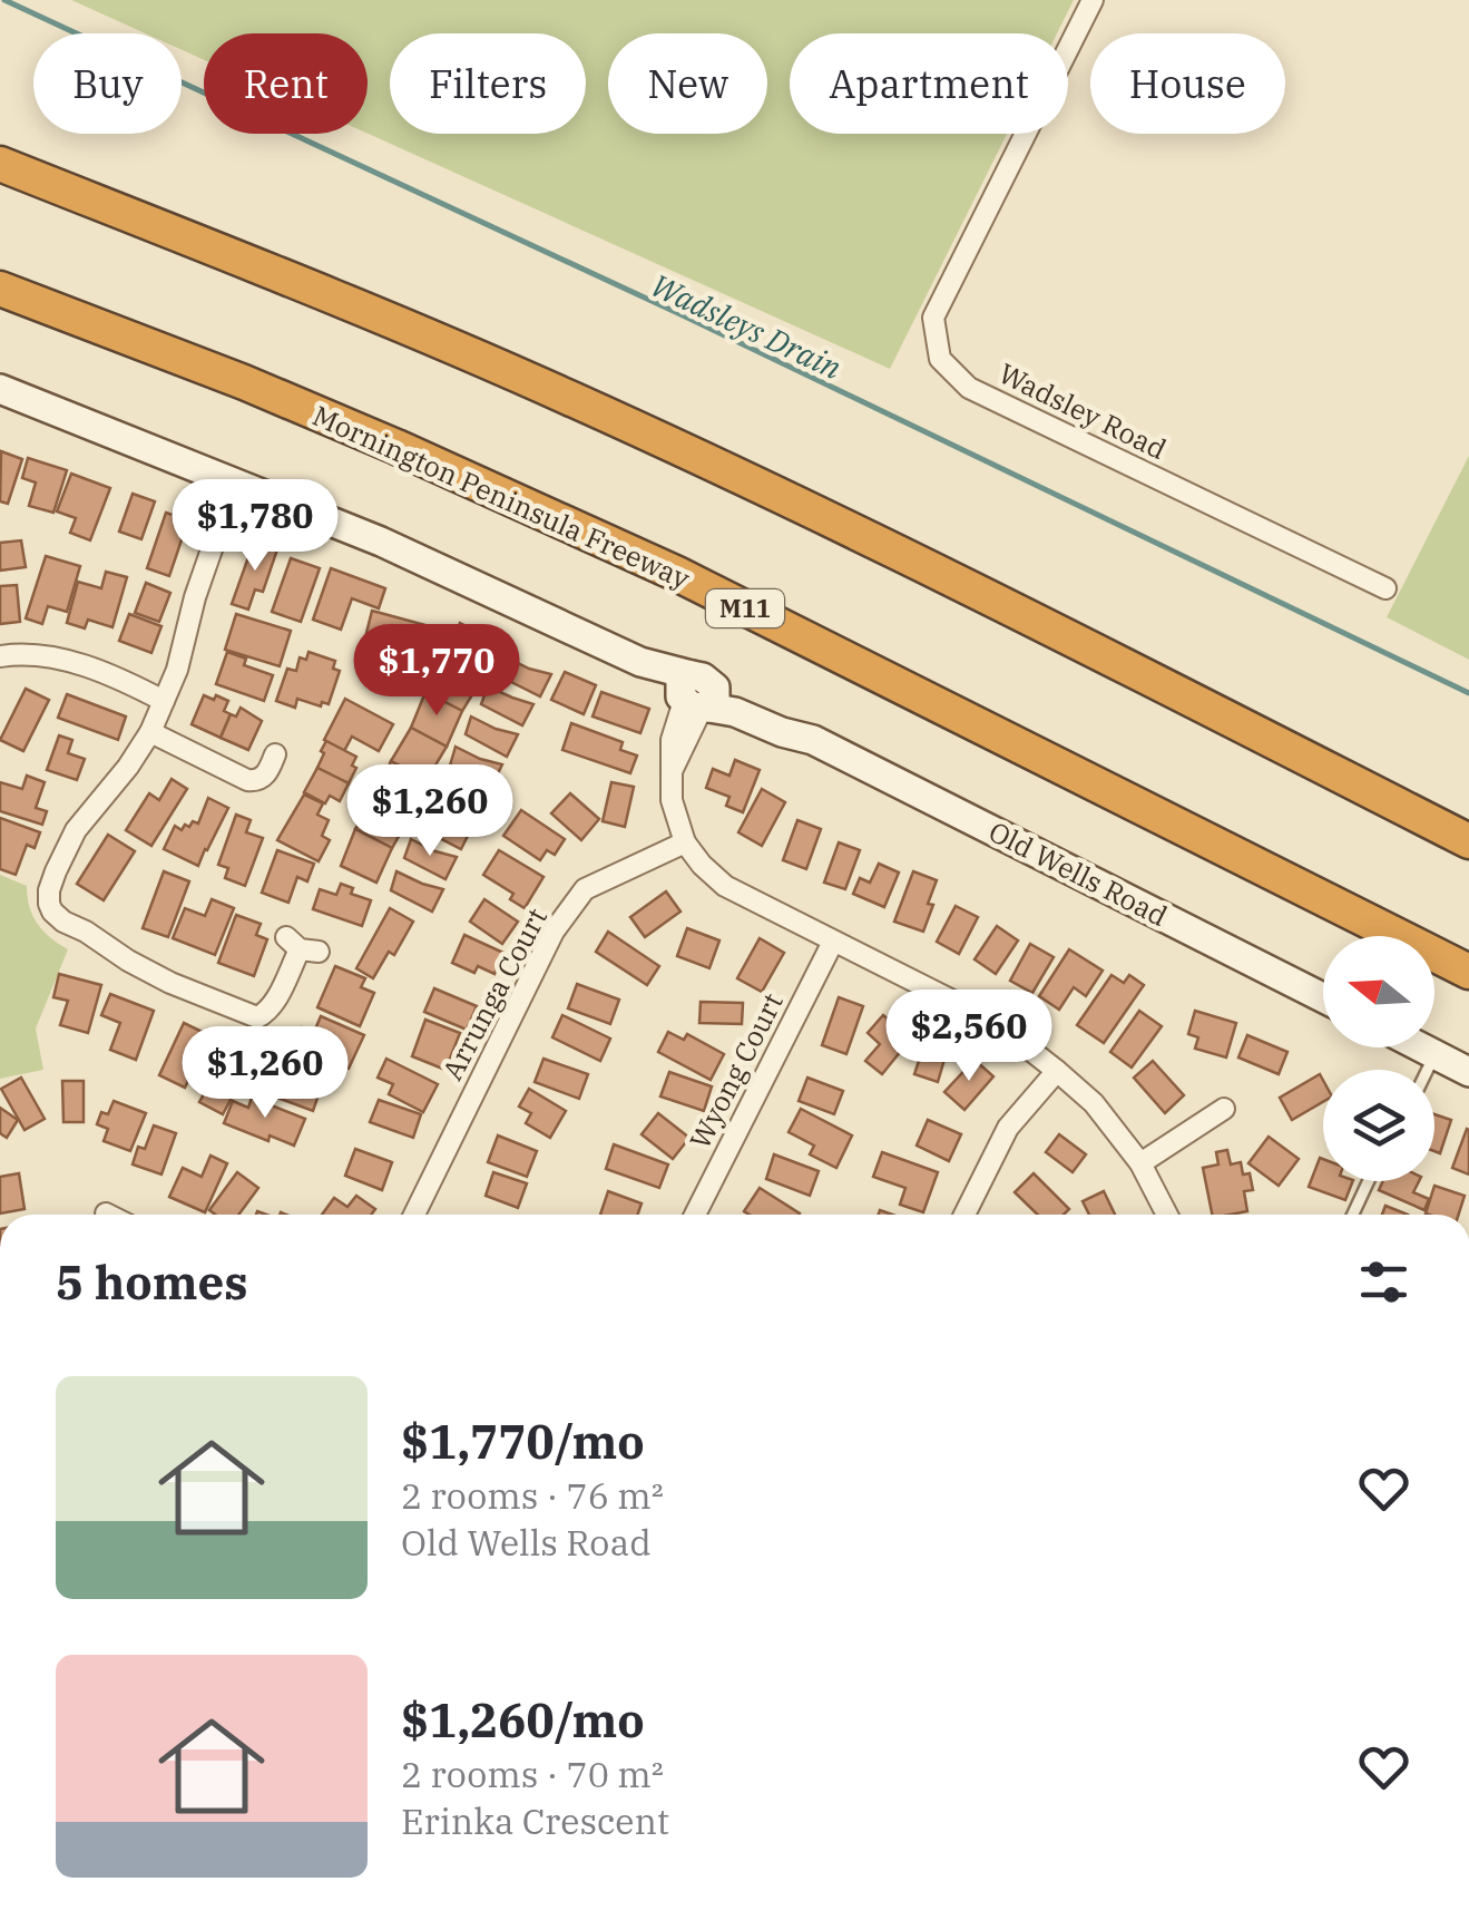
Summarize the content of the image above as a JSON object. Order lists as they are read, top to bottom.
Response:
{
  "streets": {
    "highway": ["Mornington Peninsula Freeway", "M11"],
    "street": [
      "Wadsley Road",
      "Old Wells Road",
      "Arrunga Court",
      "Wyong Court"
    ]
  },
  "water": ["Wadsleys Drain"],
  "north": "left",
  "page": {
    "chip": [
      "Buy",
      "Rent",
      "Filters",
      "New",
      "Apartment",
      "House"
    ],
    "price": [
      "$1,780",
      "$1,770",
      "$1,260",
      "$2,560",
      "$1,260"
    ],
    "heading": "5 homes",
    "list": [
      {
        "name": "$1,770/mo",
        "note": "2 rooms · 76 m² · Old Wells Road"
      },
      {
        "name": "$1,260/mo",
        "note": "2 rooms · 70 m² · Erinka Crescent"
      }
    ]
  }
}
